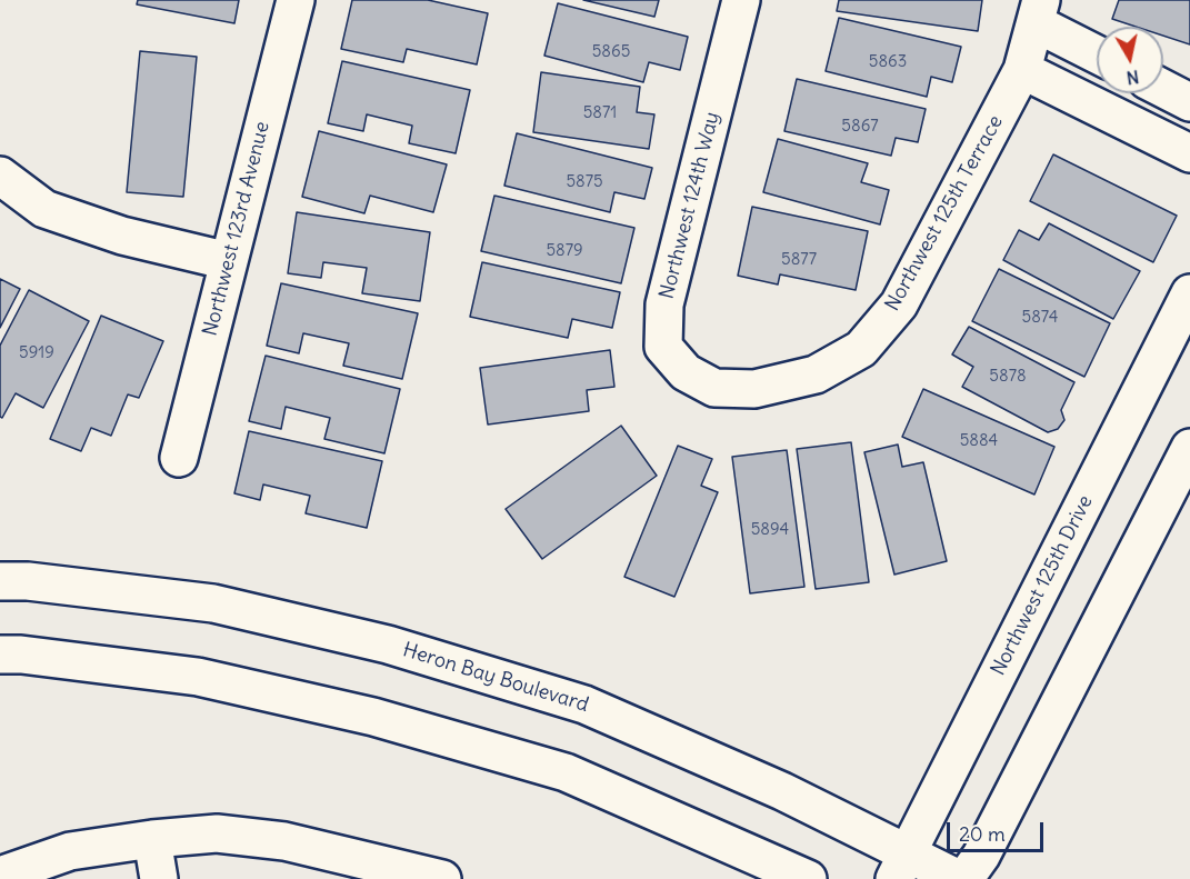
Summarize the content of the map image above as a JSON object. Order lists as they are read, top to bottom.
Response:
{
  "streets": {
    "street": [
      "Northwest 124th Way",
      "Northwest 125th Terrace",
      "Northwest 123rd Avenue",
      "Northwest 125th Drive",
      "Heron Bay Boulevard"
    ]
  },
  "crossings": [
    ["Northwest 124th Way", "Northwest 125th Terrace"],
    ["Northwest 125th Drive", "Heron Bay Boulevard"]
  ],
  "house_numbers": [
    "5865",
    "5863",
    "5871",
    "5867",
    "5875",
    "5879",
    "5877",
    "5874",
    "5919",
    "5878",
    "5884",
    "5894"
  ],
  "scale_bar": "20 m",
  "north": "bottom"
}
